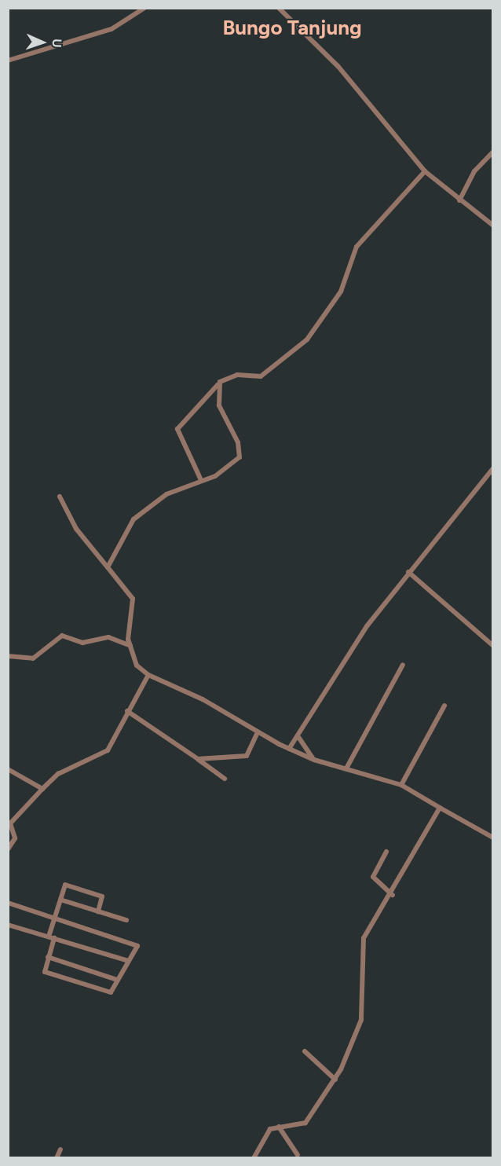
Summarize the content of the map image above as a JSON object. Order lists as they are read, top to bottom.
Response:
{
  "districts": ["Bungo Tanjung"],
  "north": "right"
}
